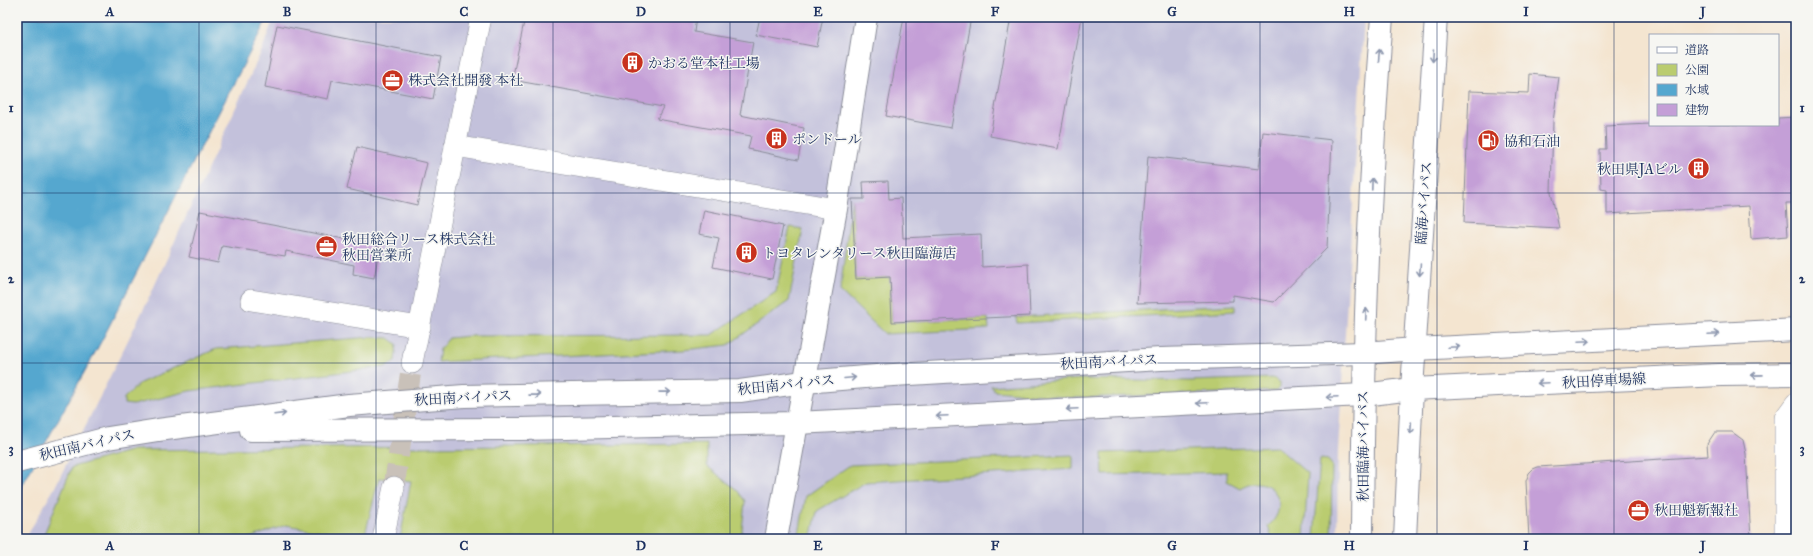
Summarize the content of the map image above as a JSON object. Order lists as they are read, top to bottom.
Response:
{
  "streets": {
    "main road": [
      "臨海バイパス",
      "秋田南バイパス",
      "秋田停車場線",
      "秋田臨海バイパス"
    ]
  },
  "crossings": [
    ["臨海バイパス", "秋田南バイパス"],
    ["臨海バイパス", "秋田停車場線"],
    ["秋田南バイパス", "秋田停車場線"],
    ["秋田南バイパス", "秋田臨海バイパス"]
  ],
  "places": {
    "building": [
      "かおる堂本社工場",
      "ポンドール",
      "秋田県JAビル",
      "トヨタレンタリース秋田臨海店"
    ],
    "office": ["株式会社開發 本社", "秋田総合リース株式会社 秋田営業所", "秋田魁新報社"],
    "fuel station": ["協和石油"]
  },
  "legend": [
    "道路",
    "公園",
    "水域",
    "建物"
  ],
  "grid": {
    "columns": [
      "A",
      "B",
      "C",
      "D",
      "E",
      "F",
      "G",
      "H",
      "I",
      "J"
    ],
    "rows": ["1", "2", "3"]
  }
}
